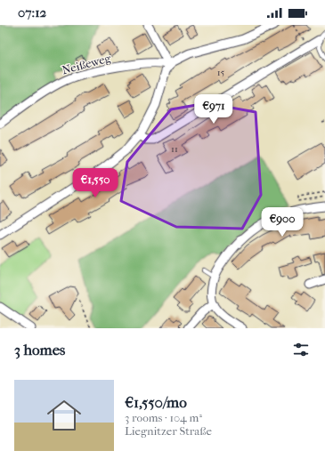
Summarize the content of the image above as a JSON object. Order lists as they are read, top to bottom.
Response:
{
  "streets": {
    "street": ["Neißeweg"]
  },
  "house_numbers": ["15", "11"],
  "page": {
    "status": "07:12",
    "price": ["€971", "€1,550", "€900"],
    "heading": "3 homes",
    "list": [
      {
        "name": "€1,550/mo",
        "note": "3 rooms · 104 m² · Liegnitzer Straße"
      }
    ]
  }
}
